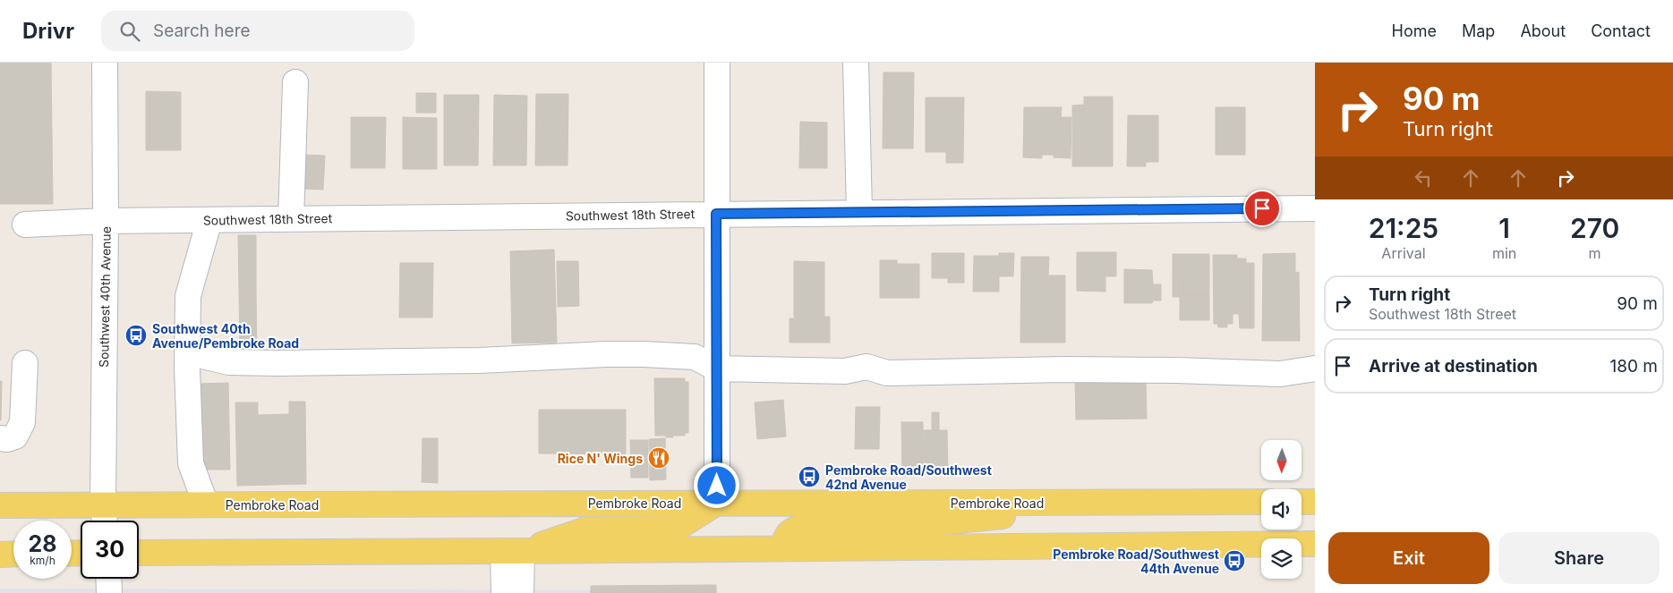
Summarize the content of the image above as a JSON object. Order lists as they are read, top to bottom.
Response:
{
  "streets": {
    "main road": ["Pembroke Road"],
    "street": ["Southwest 18th Street", "Southwest 40th Avenue"]
  },
  "crossings": [
    ["Southwest 18th Street", "Southwest 40th Avenue"],
    ["Southwest 40th Avenue", "Pembroke Road"]
  ],
  "places": {
    "bus stop": ["Southwest 40th Avenue/Pembroke Road", "Pembroke Road/Southwest 42nd Avenue", "Pembroke Road/Southwest 44th Avenue"],
    "restaurant": ["Rice N' Wings"]
  },
  "north": "bottom",
  "page": {
    "header": "Drivr",
    "search": "Search here",
    "nav": [
      "Home",
      "Map",
      "About",
      "Contact"
    ],
    "turn": ["90 m", "Turn right"],
    "eta": [
      "21:25",
      "Arrival",
      "1",
      "min",
      "270",
      "m"
    ],
    "list": [
      {
        "name": "Turn right",
        "note": "Southwest 18th Street",
        "value": "90 m"
      },
      {
        "name": "Arrive at destination",
        "value": "180 m"
      }
    ],
    "speed": "28 km/h",
    "limit": "30",
    "buttons": ["Exit", "Share"]
  }
}
